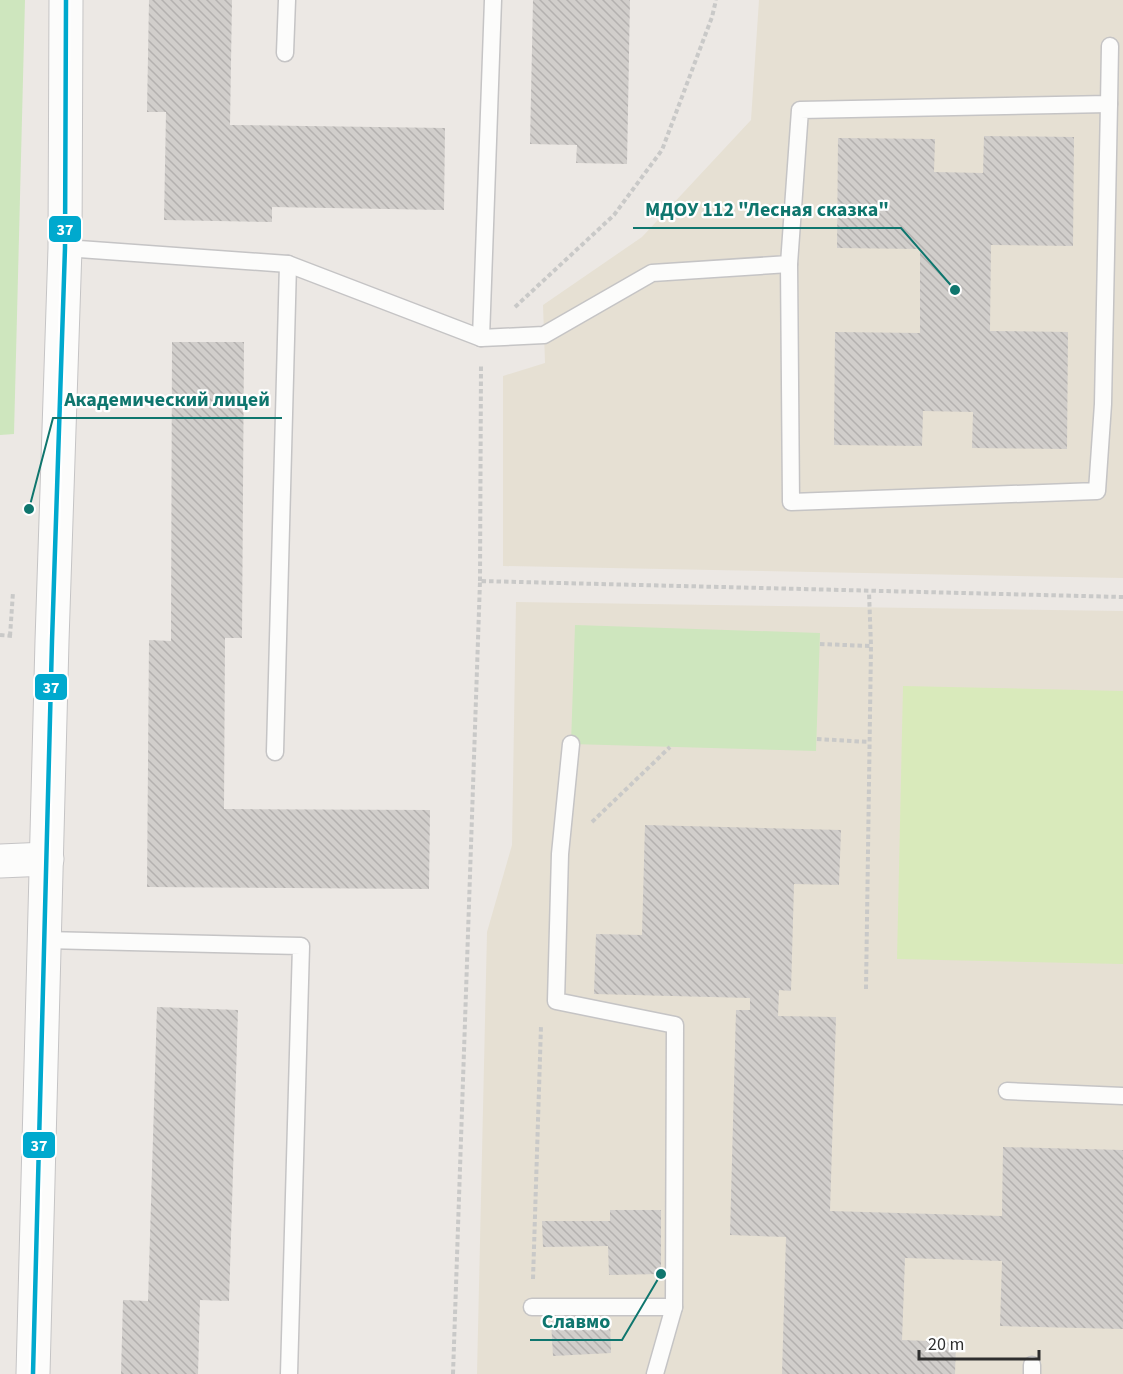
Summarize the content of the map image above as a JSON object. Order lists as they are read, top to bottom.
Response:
{
  "places": ["МДОУ 112 \"Лесная сказка\"", "Академический лицей", "Славмо"],
  "lines": ["transit line 37"],
  "scale_bar": "20 m"
}
